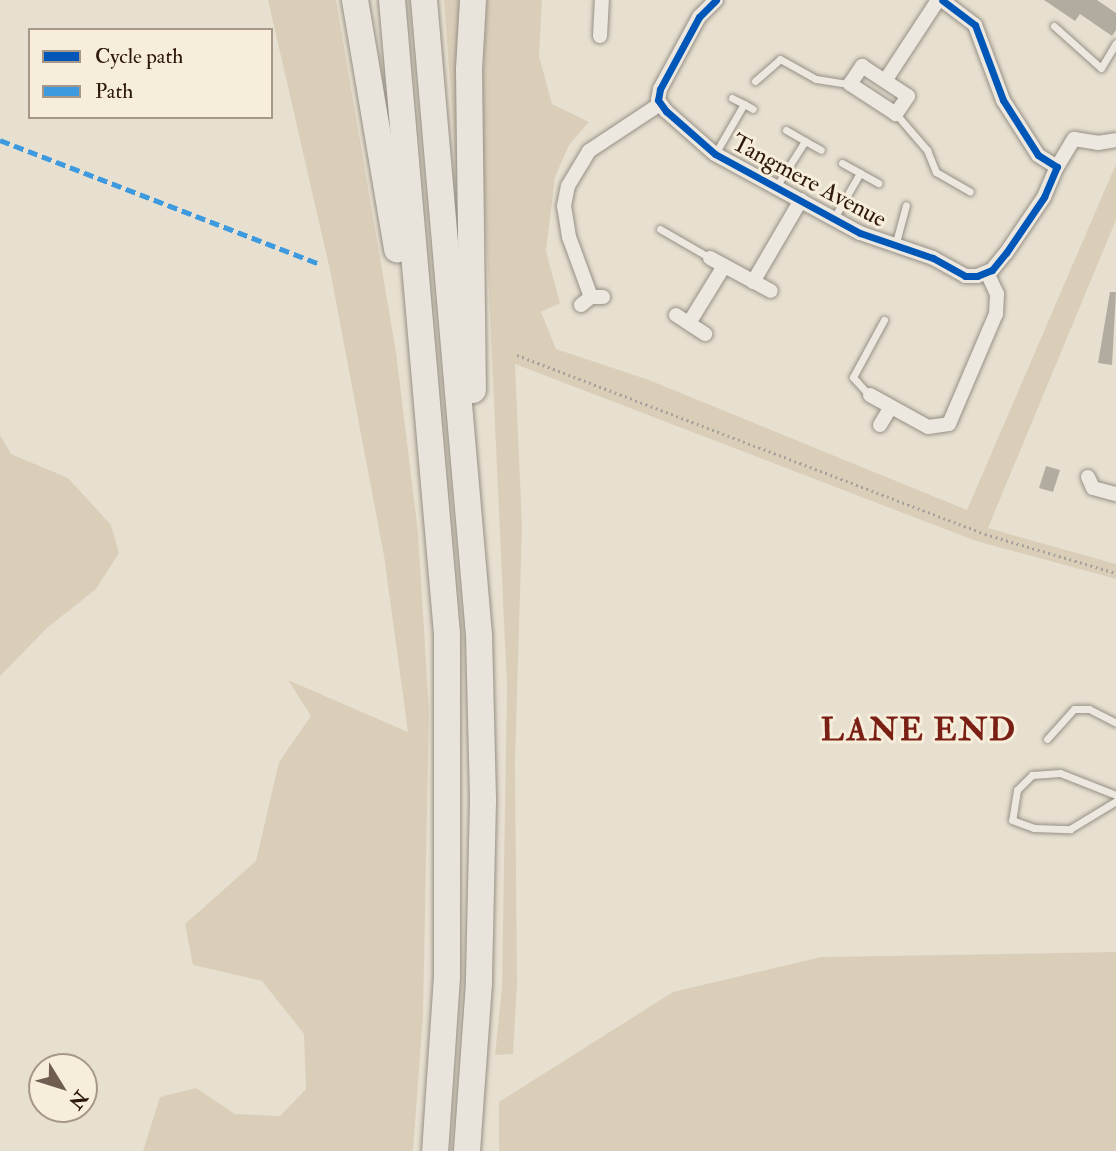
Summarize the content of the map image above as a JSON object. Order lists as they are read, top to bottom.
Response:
{
  "streets": {
    "street": ["Tangmere Avenue"]
  },
  "districts": ["LANE END"],
  "legend": ["Cycle path", "Path"],
  "north": "bottom right"
}
